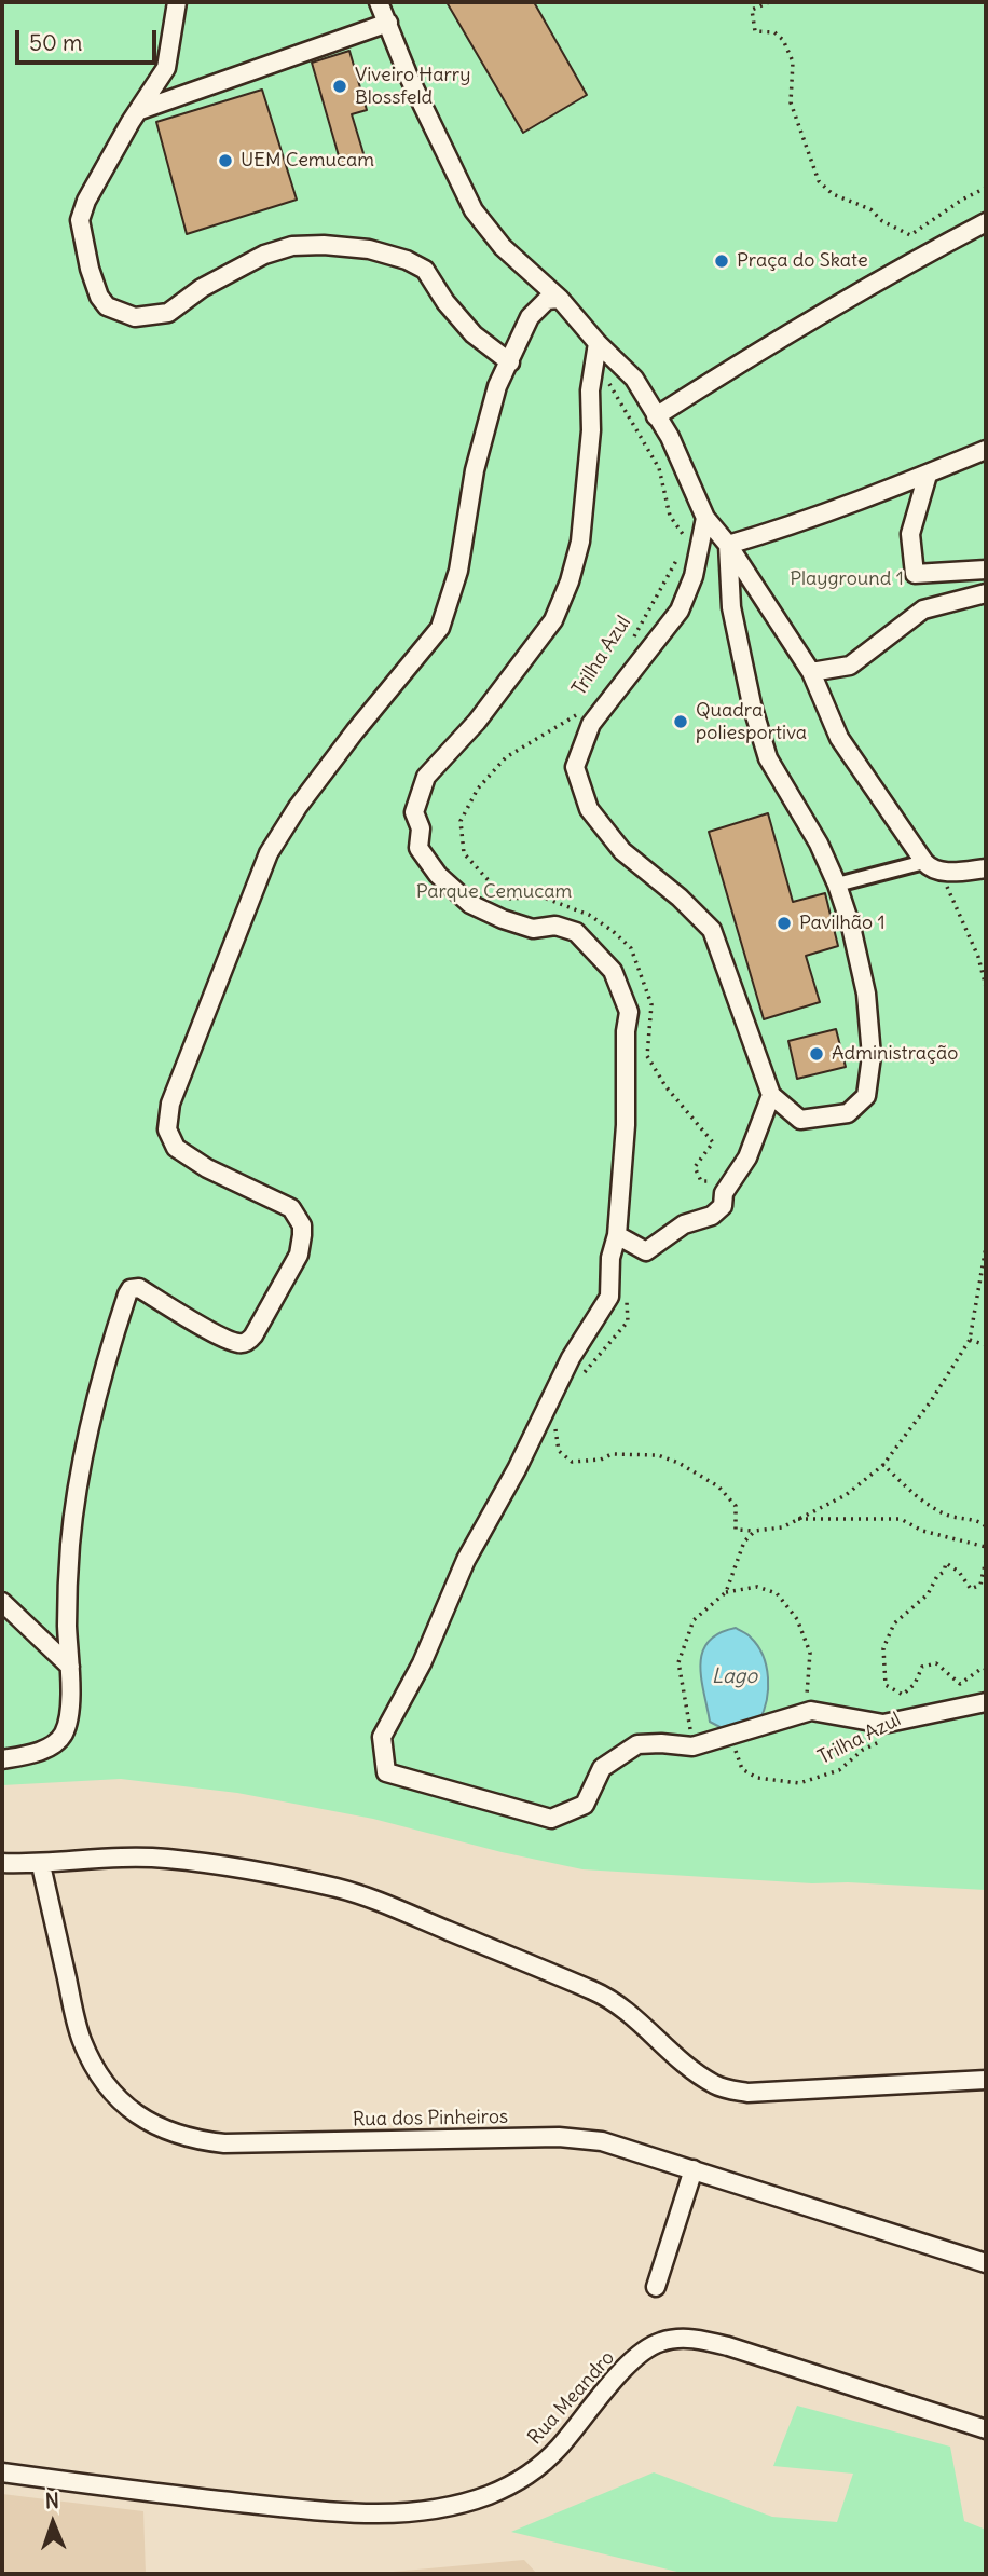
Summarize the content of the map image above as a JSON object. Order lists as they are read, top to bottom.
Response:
{
  "streets": {
    "street": ["Rua dos Pinheiros", "Rua Meandro"],
    "path": ["Trilha Azul"]
  },
  "water": ["Lago"],
  "parks": ["Playground 1", "Parque Cemucam"],
  "places": [
    "Viveiro Harry Blossfeld",
    "UEM Cemucam",
    "Praça do Skate",
    "Quadra poliesportiva",
    "Pavilhão 1",
    "Administração"
  ],
  "scale_bar": "50 m",
  "north": "top"
}
